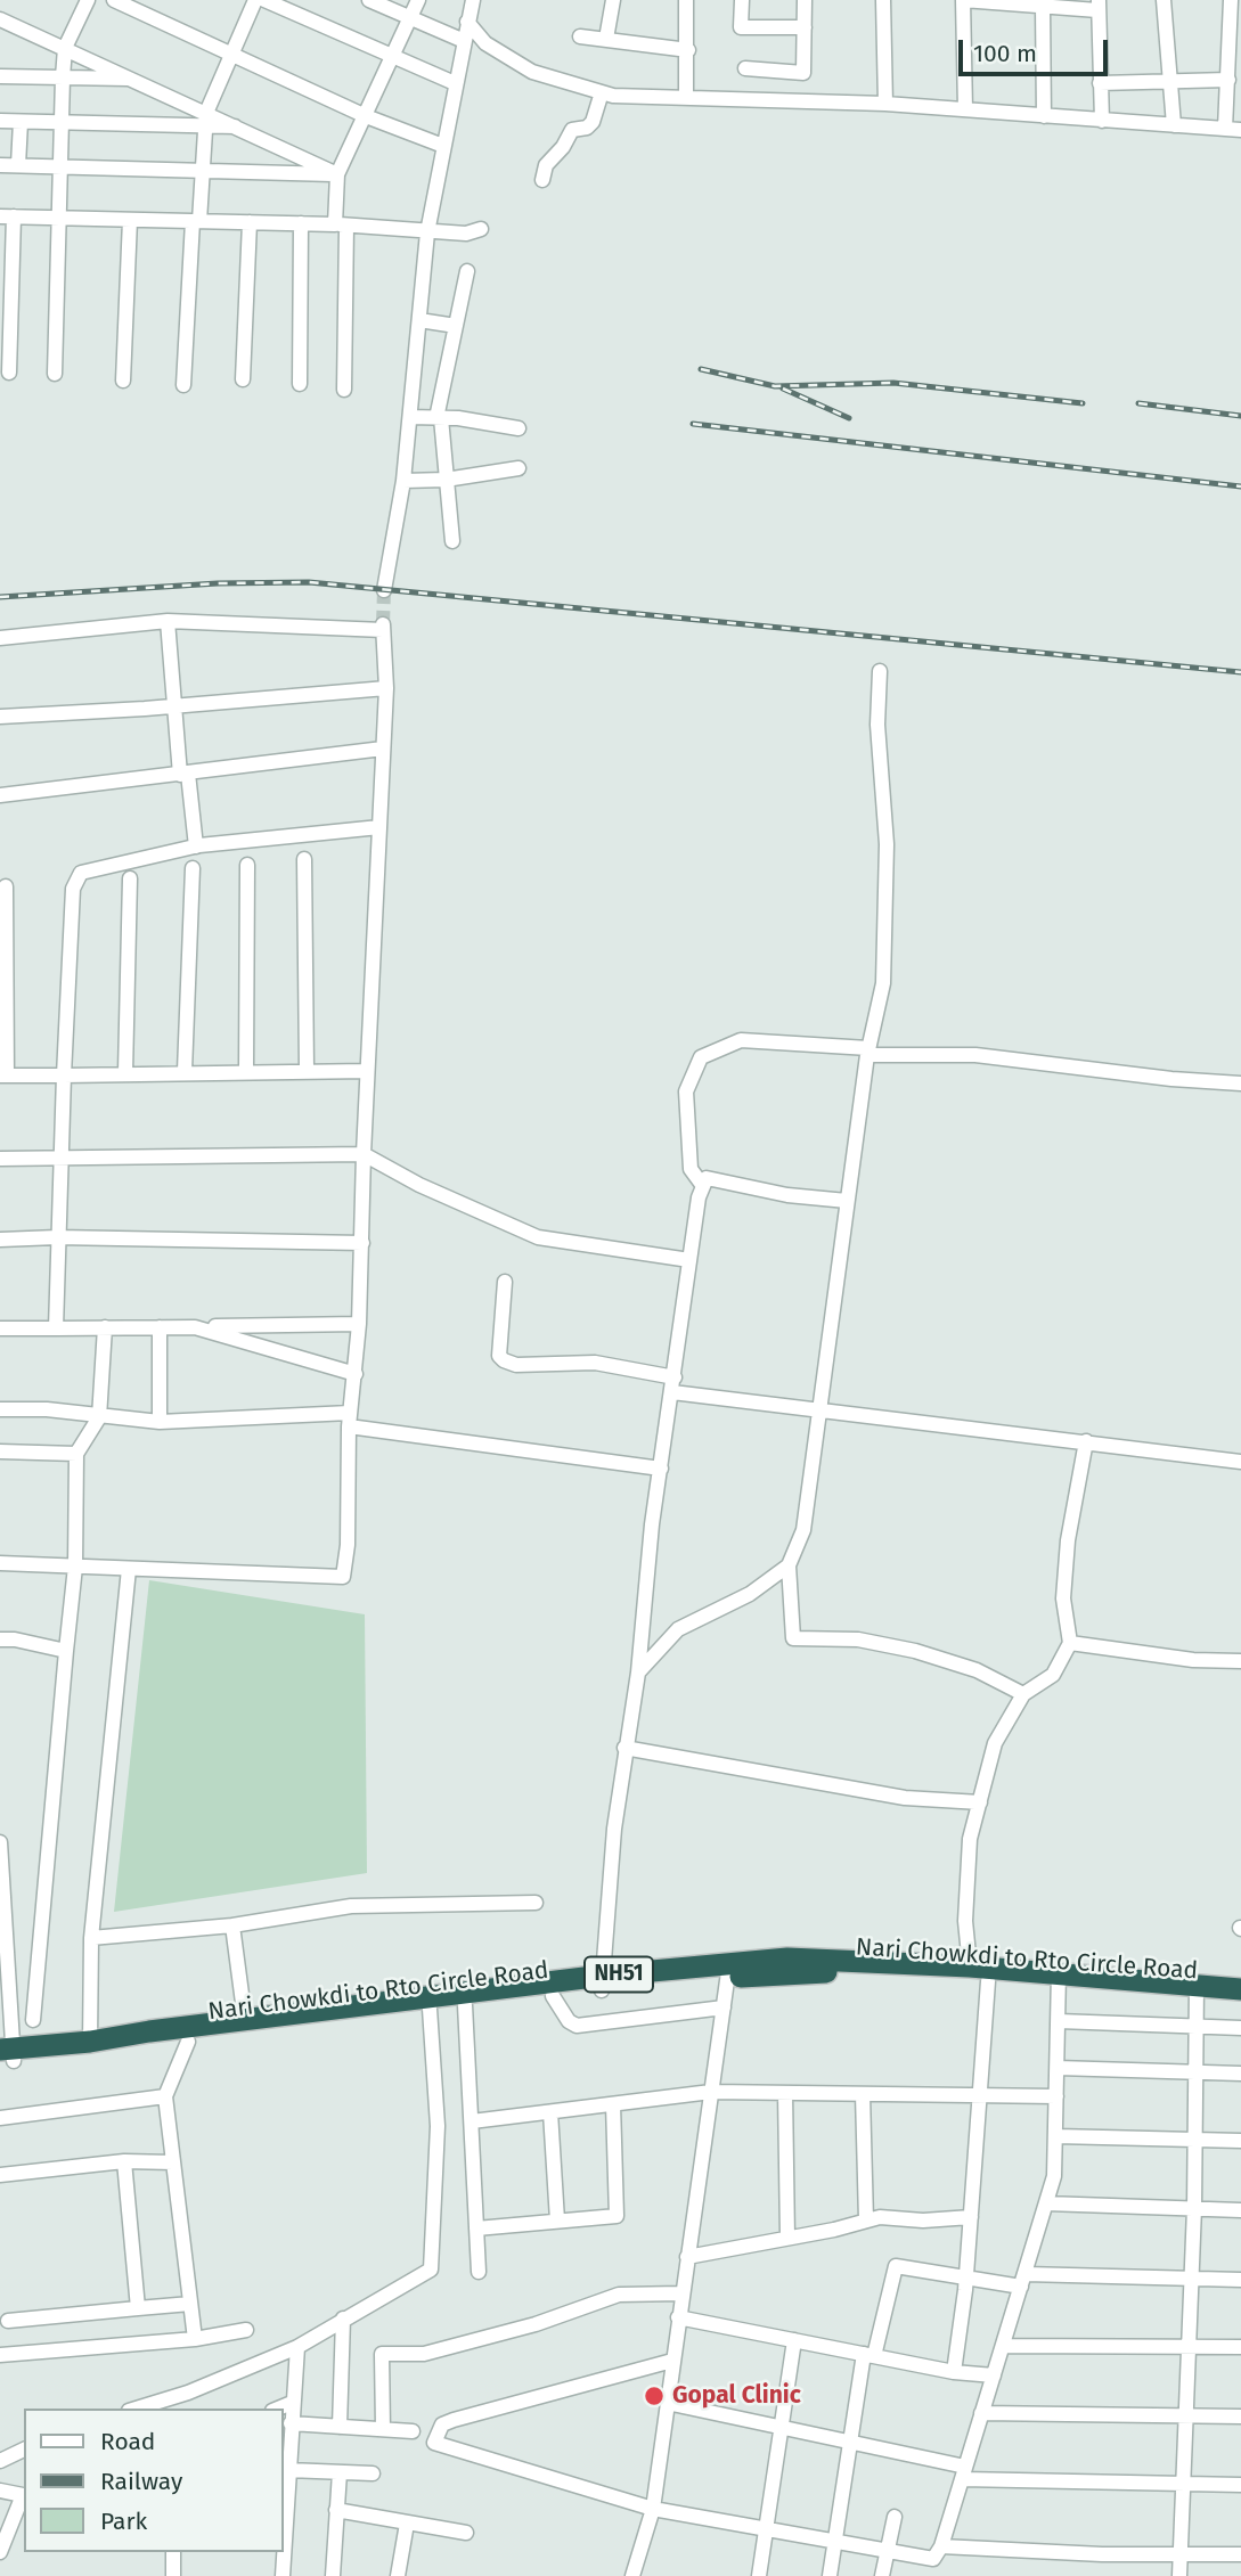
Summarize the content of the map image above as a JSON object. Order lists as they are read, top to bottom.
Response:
{
  "streets": {
    "highway": ["Nari Chowkdi to Rto Circle Road", "NH51"]
  },
  "crossings": [
    ["Nari Chowkdi to Rto Circle Road", "NH51"]
  ],
  "places": ["Gopal Clinic"],
  "legend": ["Road", "Railway", "Park"],
  "scale_bar": "100 m"
}
